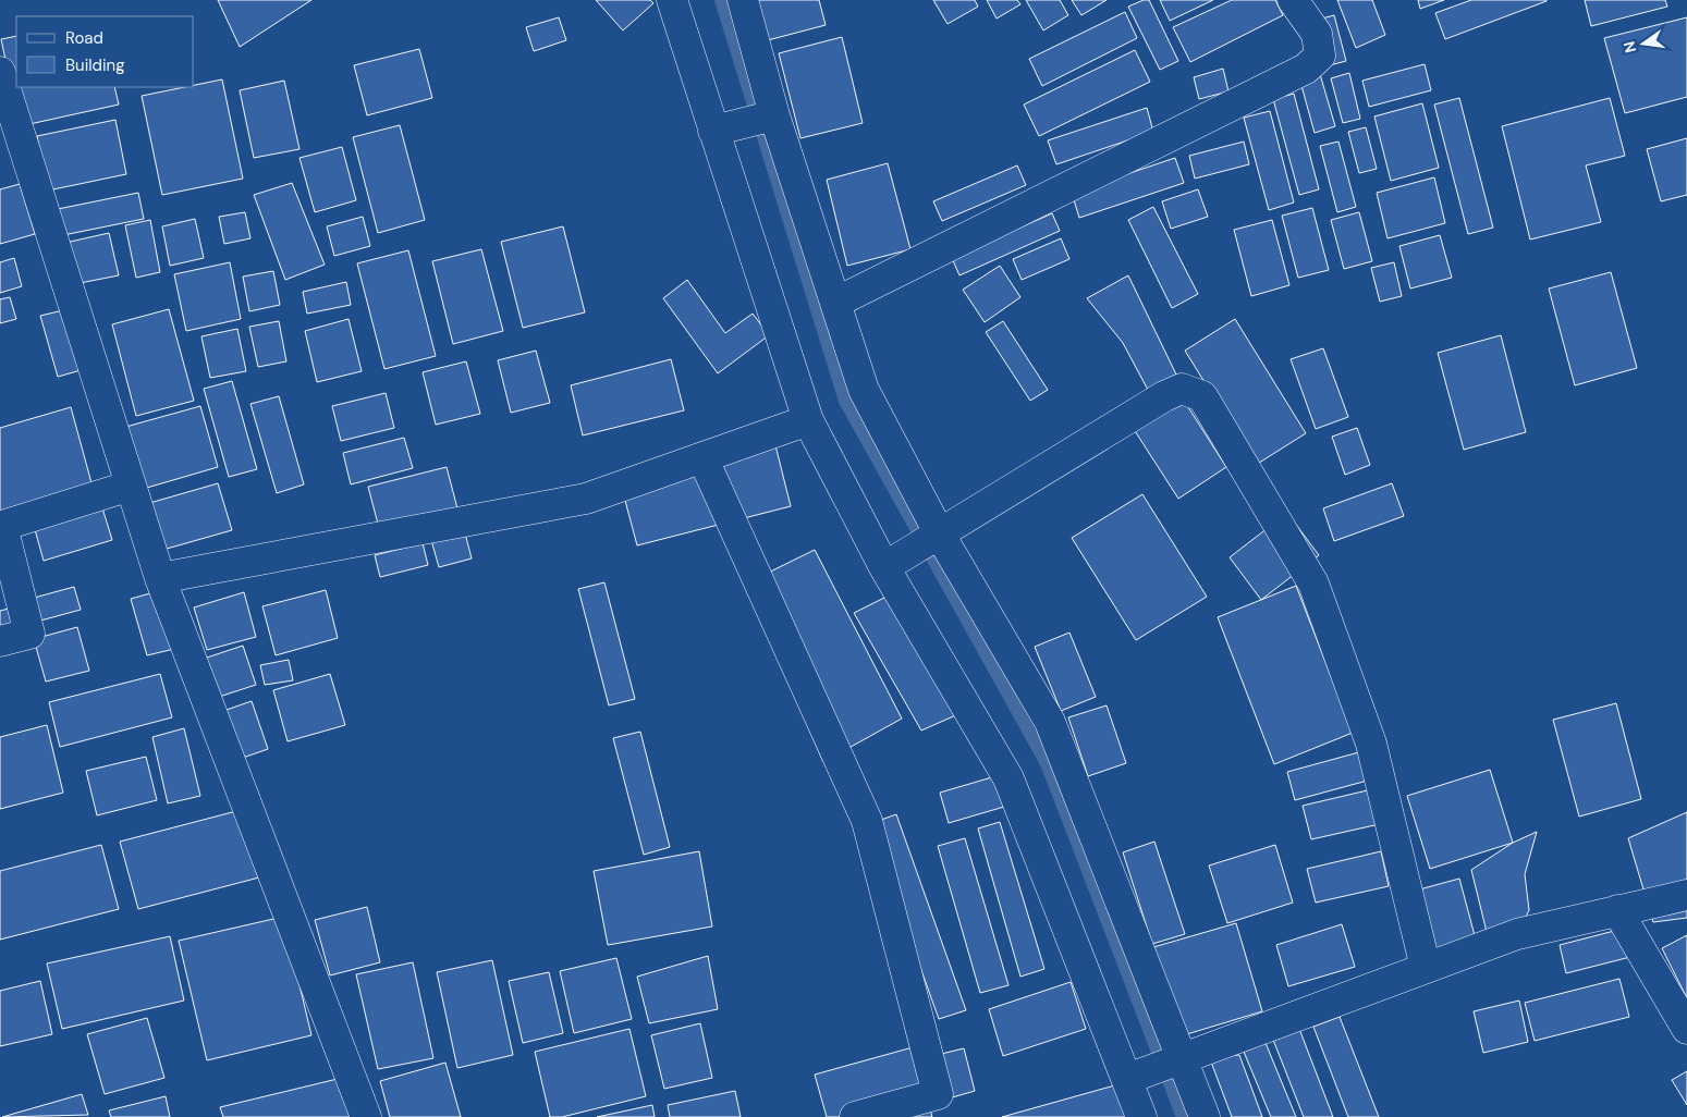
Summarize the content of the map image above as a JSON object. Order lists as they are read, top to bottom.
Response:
{
  "legend": ["Road", "Building"],
  "north": "left"
}
